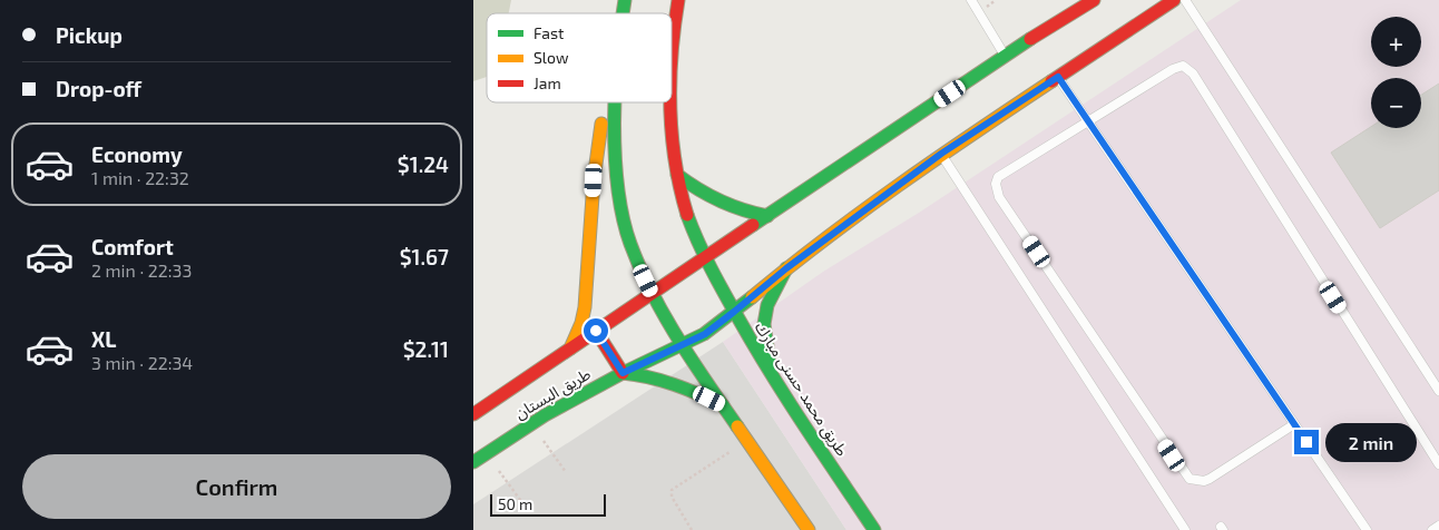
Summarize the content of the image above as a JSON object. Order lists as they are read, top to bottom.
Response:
{
  "streets": {
    "main road": ["طريق محمد حسنى مبارك", "طريق البستان"]
  },
  "crossings": [
    ["طريق محمد حسنى مبارك", "طريق البستان"]
  ],
  "legend": ["Fast", "Slow", "Jam"],
  "scale_bar": "50 m",
  "page": {
    "banner": ["Pickup", "Drop-off"],
    "map_buttons": ["+", "−"],
    "list": [
      {
        "name": "Economy",
        "note": "1 min · 22:32",
        "value": "$1.24"
      },
      {
        "name": "Comfort",
        "note": "2 min · 22:33",
        "value": "$1.67"
      },
      {
        "name": "XL",
        "note": "3 min · 22:34",
        "value": "$2.11"
      }
    ],
    "bubble": "2 min",
    "buttons": "Confirm",
    "scale": "50 m"
  }
}
